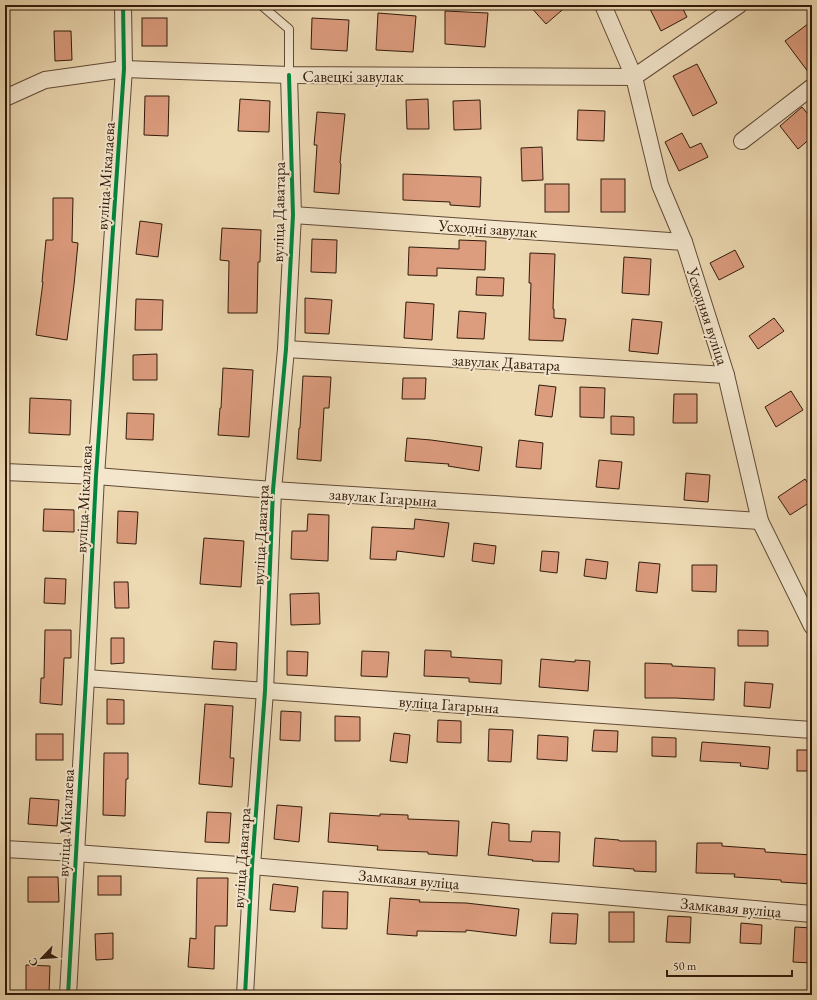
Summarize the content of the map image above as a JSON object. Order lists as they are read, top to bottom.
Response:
{
  "streets": {
    "street": [
      "Савецкі завулак",
      "вуліца Мікалаева",
      "вуліца Даватара",
      "Усходні завулак",
      "Усходняя вуліца",
      "завулак Даватара",
      "завулак Гагарына",
      "вуліца Гагарына",
      "Замкавая вуліца"
    ]
  },
  "crossings": [
    ["Савецкі завулак", "вуліца Мікалаева"],
    ["Савецкі завулак", "вуліца Даватара"],
    ["Савецкі завулак", "Усходняя вуліца"],
    ["вуліца Мікалаева", "завулак Гагарына"],
    ["вуліца Мікалаева", "вуліца Гагарына"],
    ["вуліца Мікалаева", "Замкавая вуліца"],
    ["вуліца Даватара", "Усходні завулак"],
    ["вуліца Даватара", "завулак Даватара"],
    ["вуліца Даватара", "завулак Гагарына"],
    ["вуліца Даватара", "вуліца Гагарына"],
    ["вуліца Даватара", "Замкавая вуліца"],
    ["Усходні завулак", "Усходняя вуліца"],
    ["Усходняя вуліца", "завулак Даватара"],
    ["Усходняя вуліца", "завулак Гагарына"]
  ],
  "scale_bar": "50 m",
  "north": "bottom left"
}
